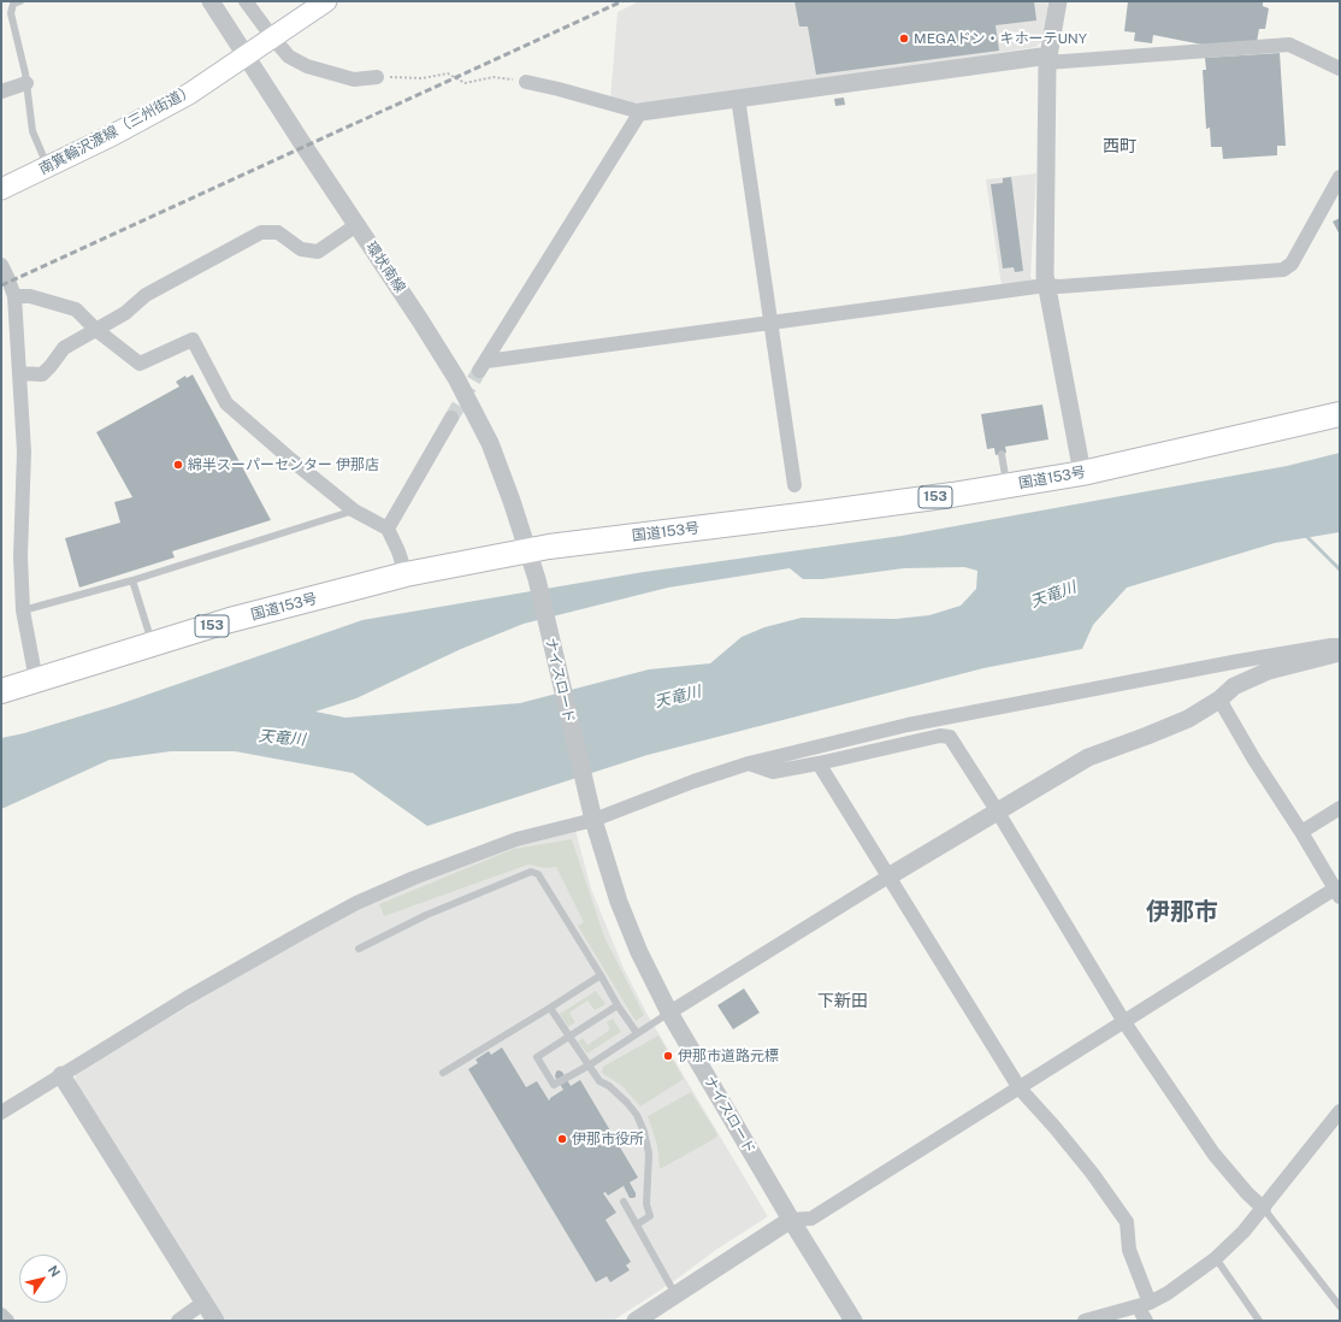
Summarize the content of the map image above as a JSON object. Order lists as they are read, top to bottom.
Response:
{
  "streets": {
    "highway": ["国道153号", "153"],
    "main road": ["南箕輪沢渡線（三州街道）"],
    "street": ["環状南線", "ナイスロード"]
  },
  "crossings": [
    ["南箕輪沢渡線（三州街道）", "環状南線"],
    ["環状南線", "国道153号"],
    ["環状南線", "ナイスロード"],
    ["国道153号", "ナイスロード"]
  ],
  "districts": ["西町", "伊那市", "下新田"],
  "water": ["天竜川"],
  "places": [
    "MEGAドン・キホーテUNY",
    "綿半スーパーセンター 伊那店",
    "伊那市道路元標",
    "伊那市役所"
  ],
  "north": "top right"
}
